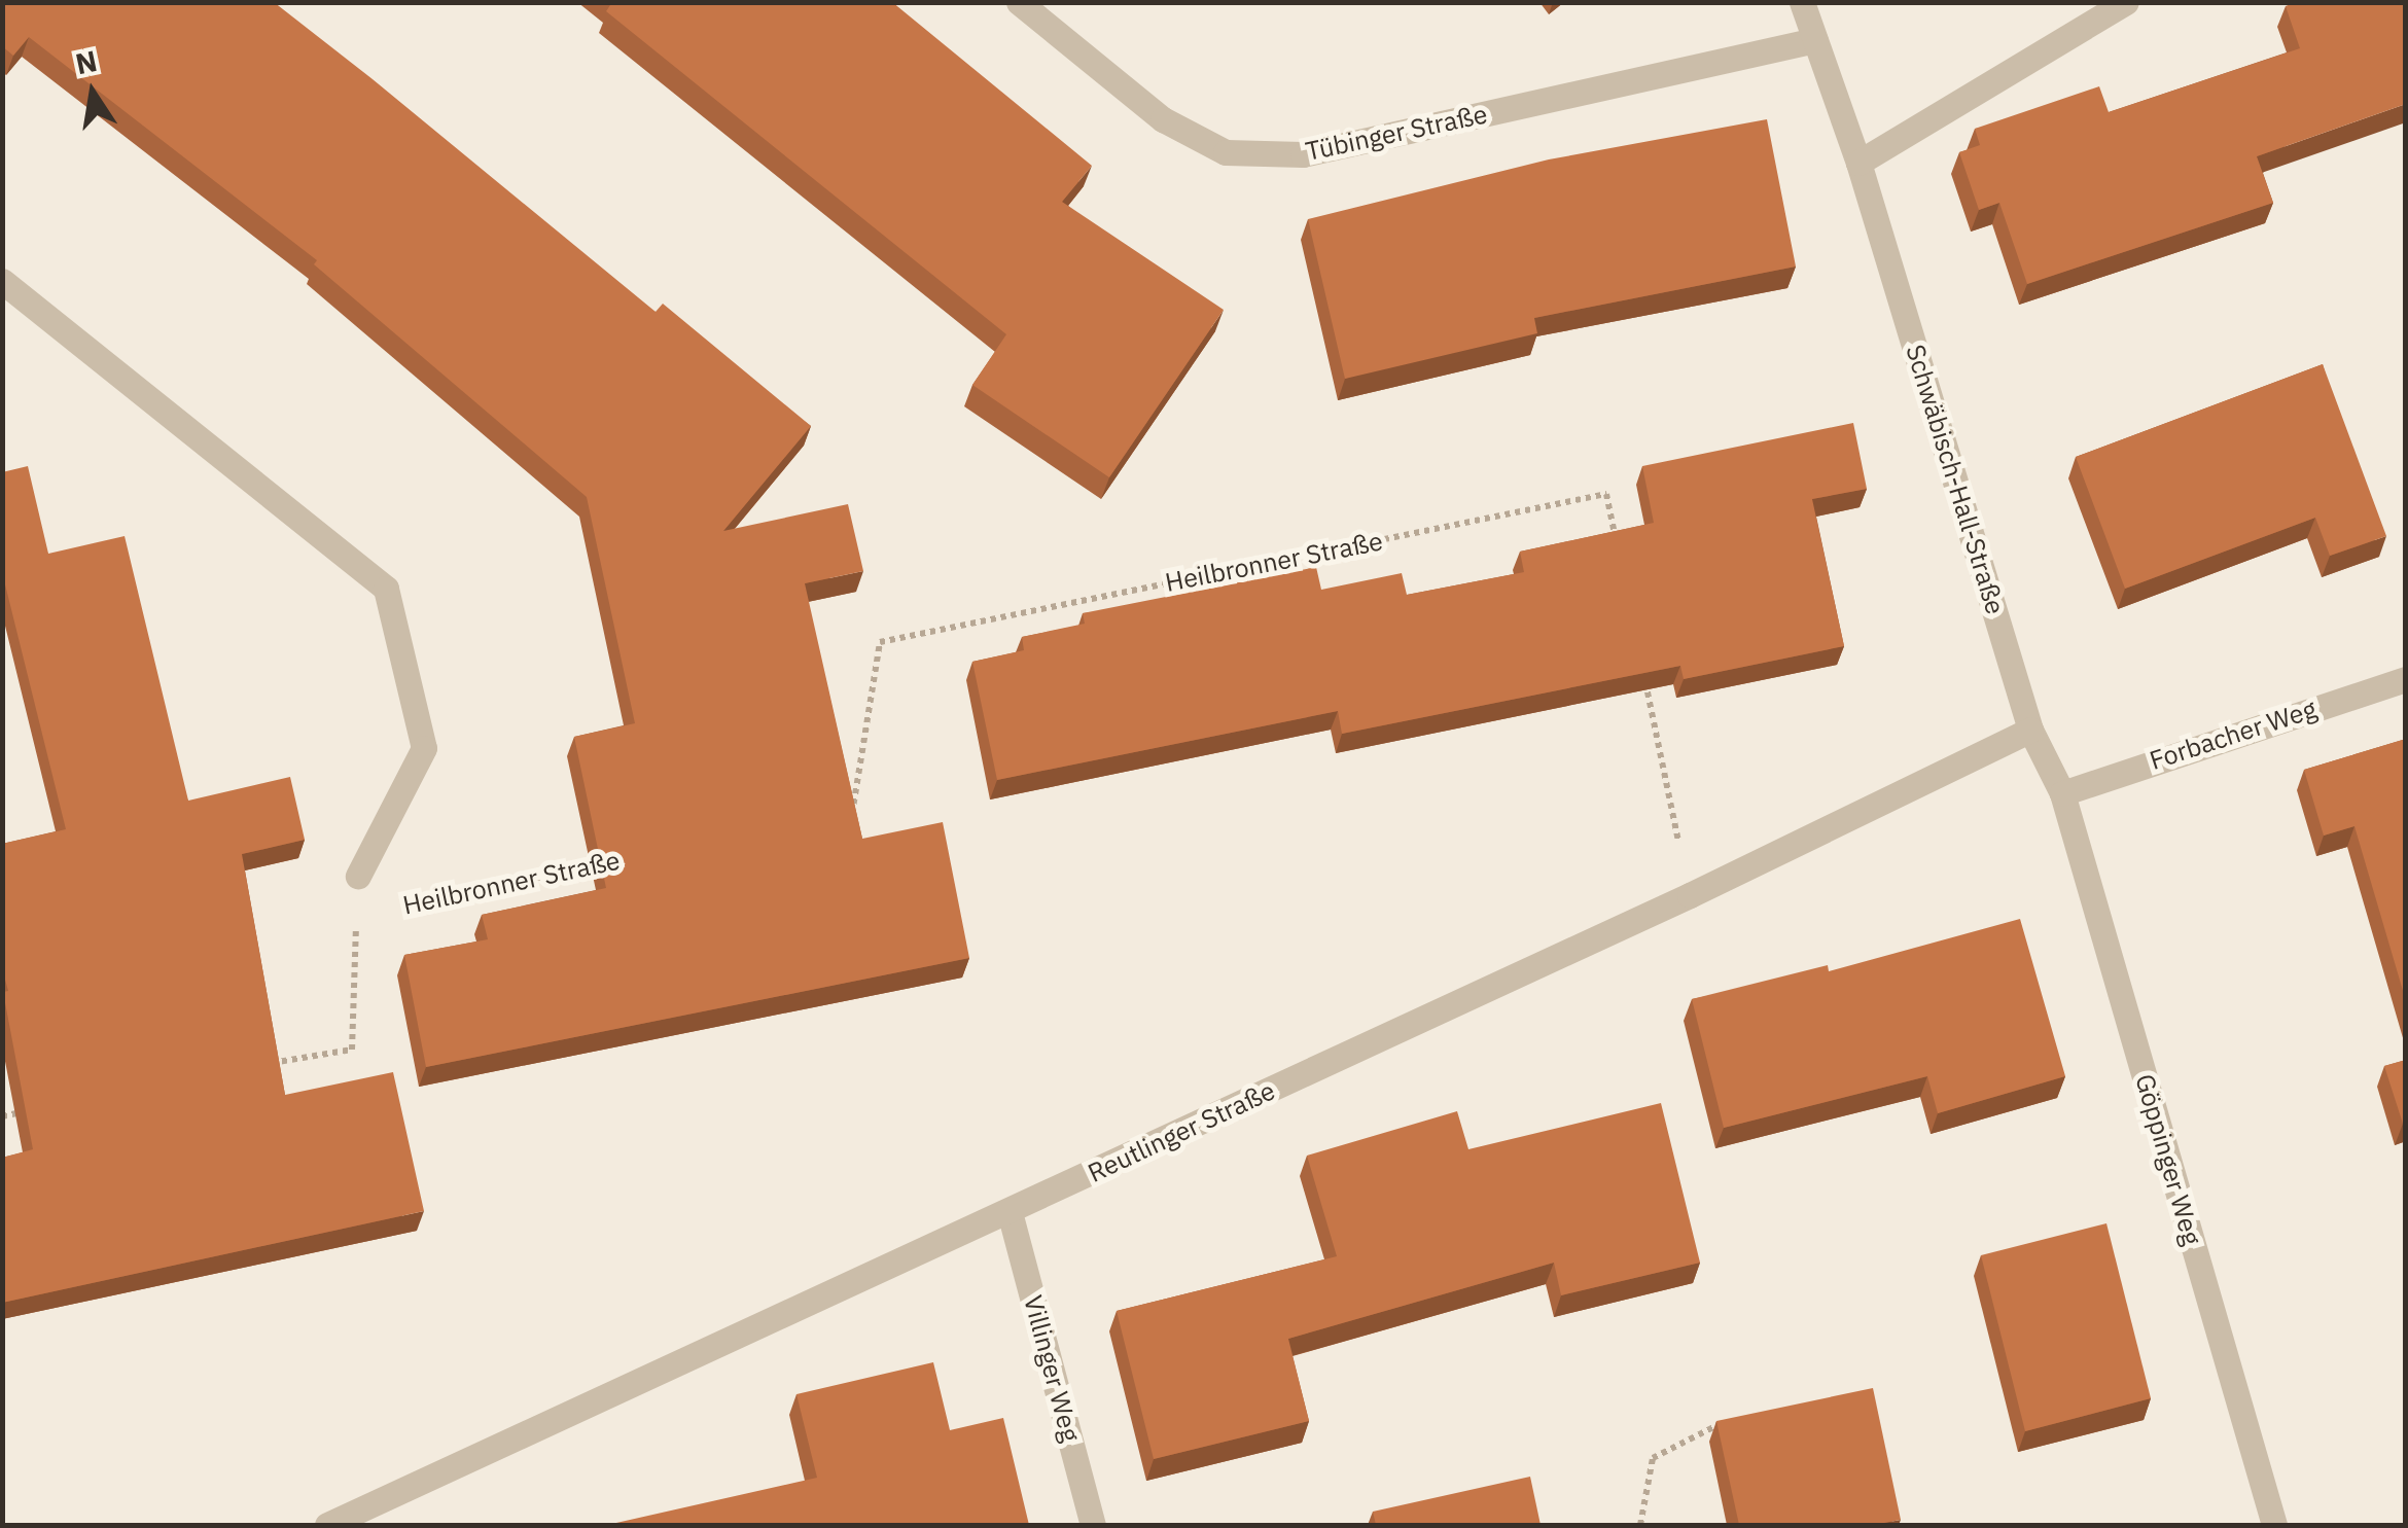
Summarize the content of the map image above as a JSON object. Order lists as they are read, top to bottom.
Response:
{
  "streets": {
    "street": [
      "Tübinger Straße",
      "Schwäbisch-Hall-Straße",
      "Forbacher Weg",
      "Reutlinger Straße",
      "Göppinger Weg",
      "Villinger Weg"
    ],
    "path": ["Heilbronner Straße"]
  },
  "crossings": [
    ["Tübinger Straße", "Schwäbisch-Hall-Straße"],
    ["Schwäbisch-Hall-Straße", "Forbacher Weg"],
    ["Schwäbisch-Hall-Straße", "Reutlinger Straße"],
    ["Schwäbisch-Hall-Straße", "Göppinger Weg"],
    ["Forbacher Weg", "Göppinger Weg"],
    ["Reutlinger Straße", "Villinger Weg"]
  ],
  "north": "top"
}
